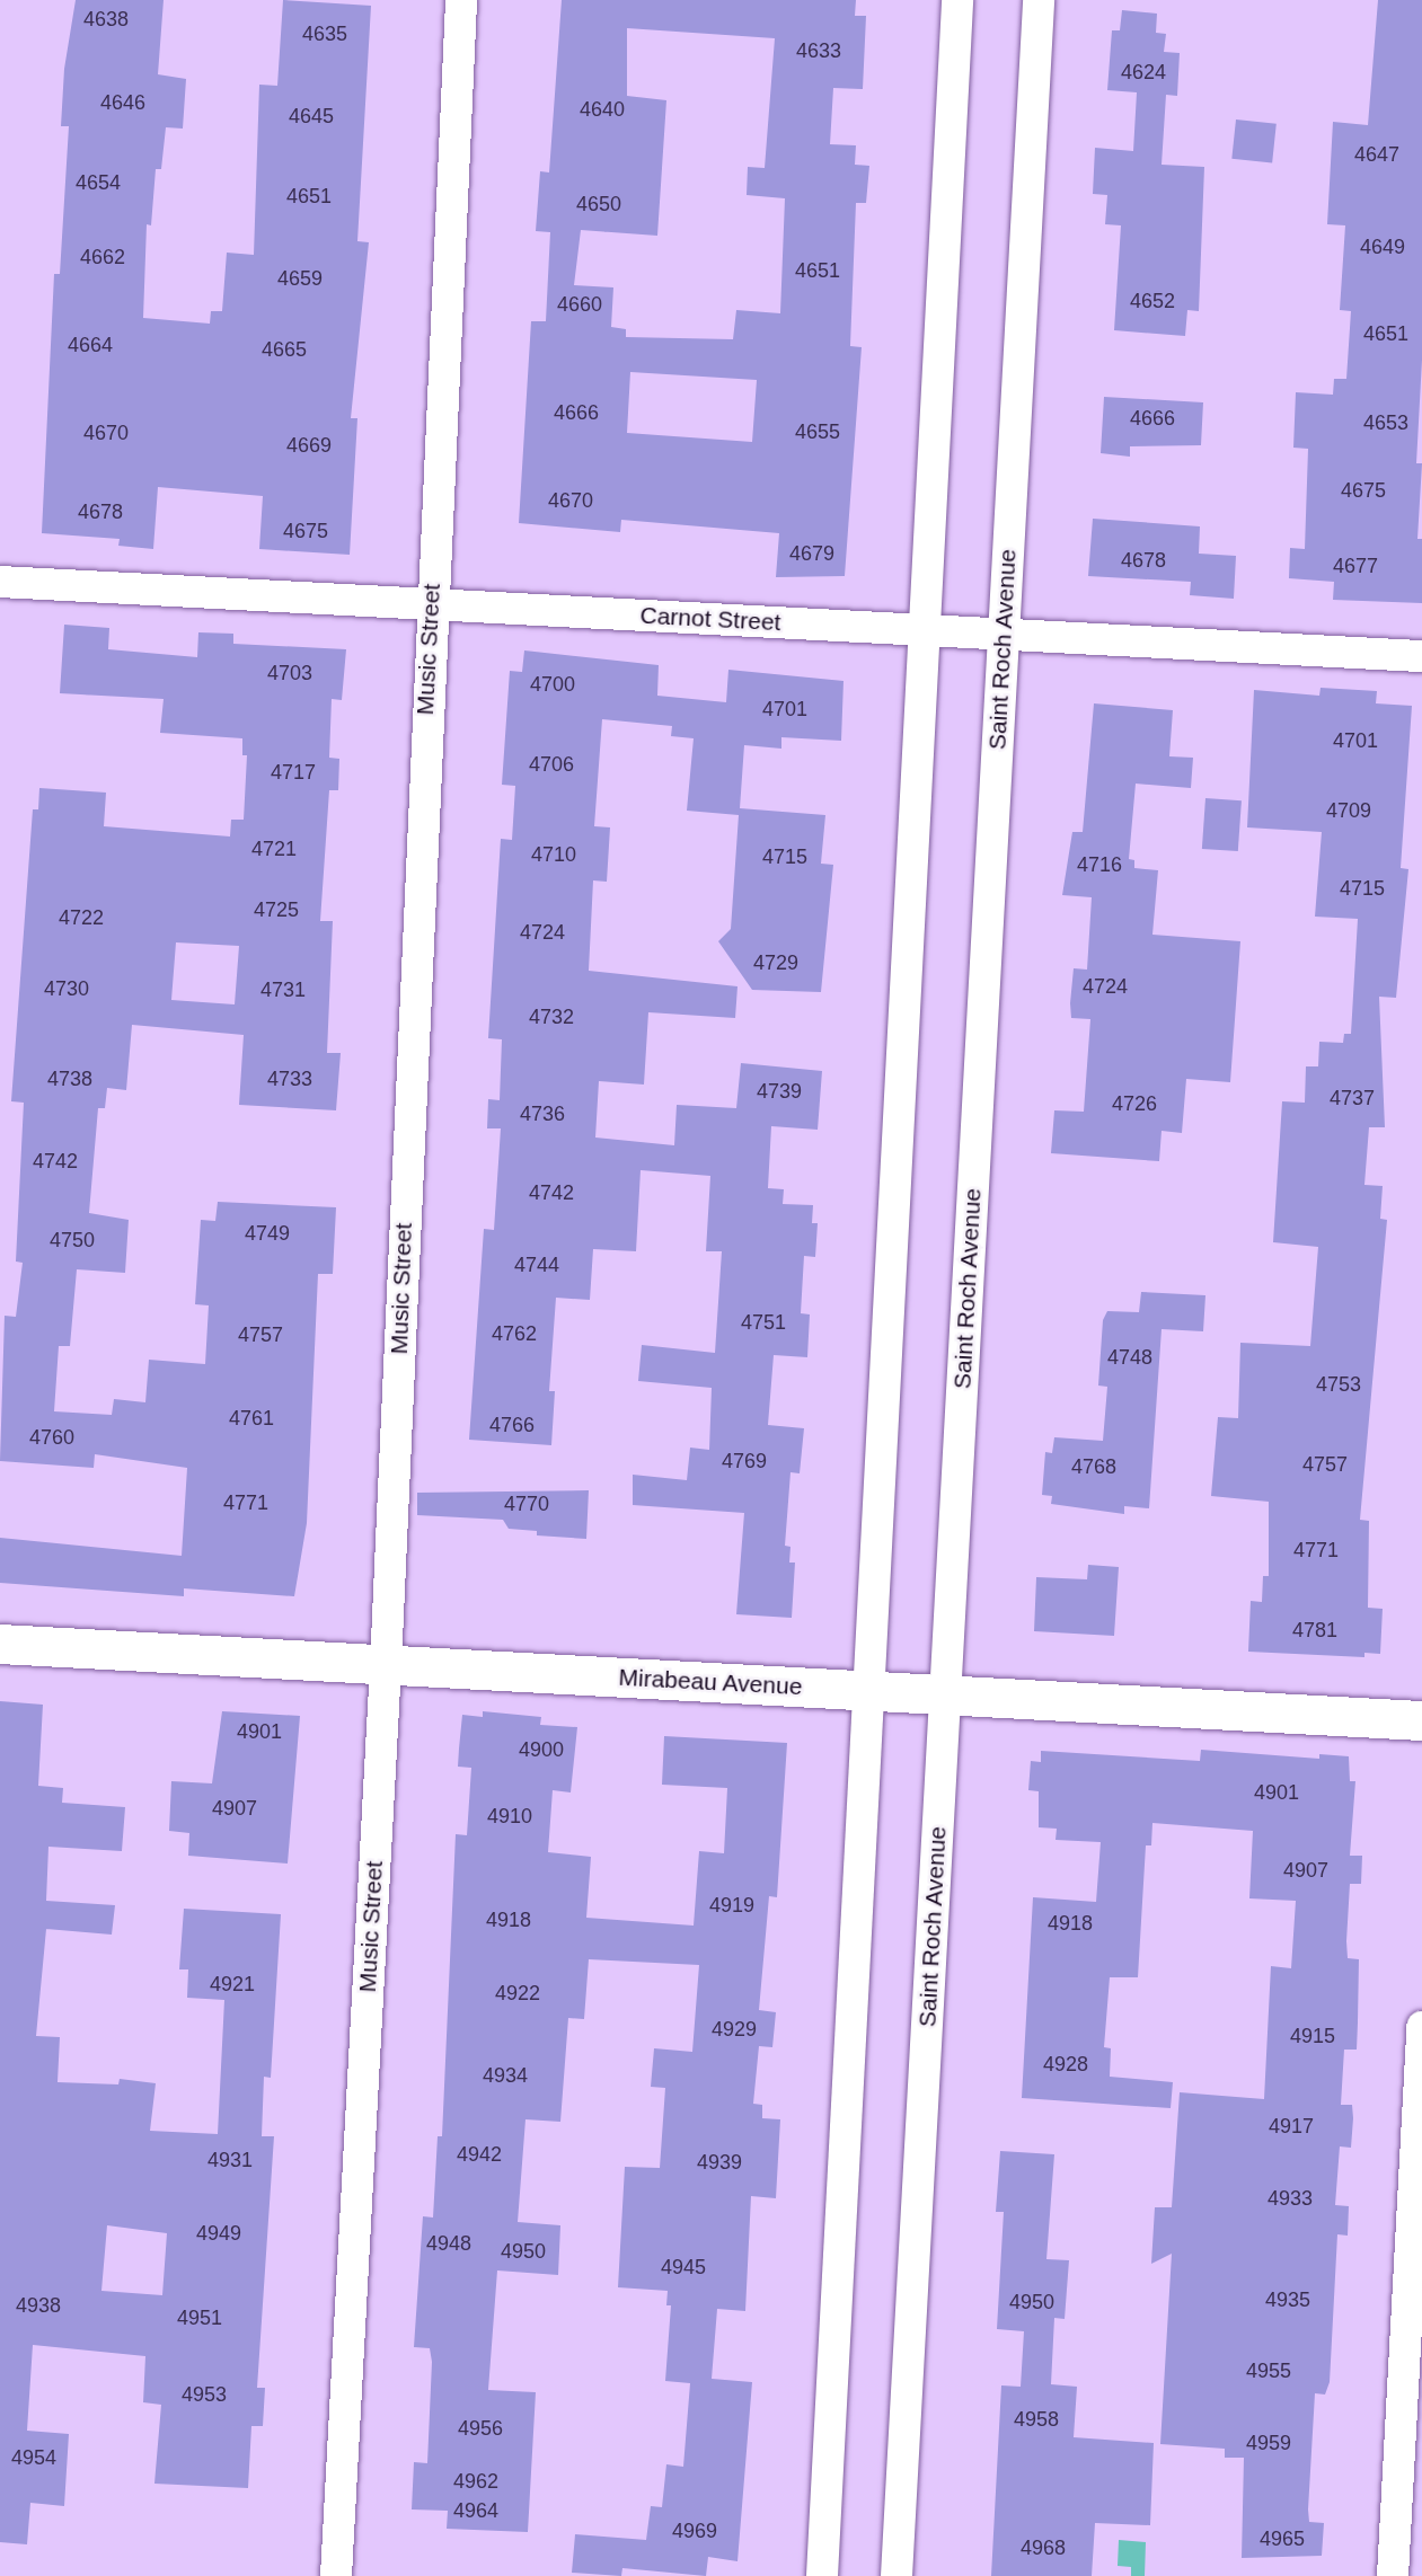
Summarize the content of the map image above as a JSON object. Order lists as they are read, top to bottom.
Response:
{
  "streets": {
    "street": [
      "Carnot Street",
      "Music Street",
      "Saint Roch Avenue",
      "Mirabeau Avenue"
    ]
  },
  "crossings": [
    ["Carnot Street", "Music Street"],
    ["Carnot Street", "Saint Roch Avenue"],
    ["Music Street", "Mirabeau Avenue"],
    ["Saint Roch Avenue", "Mirabeau Avenue"]
  ],
  "house_numbers": [
    "4638",
    "4635",
    "4633",
    "4624",
    "4646",
    "4640",
    "4645",
    "4647",
    "4654",
    "4651",
    "4650",
    "4649",
    "4662",
    "4651",
    "4659",
    "4652",
    "4660",
    "4651",
    "4664",
    "4665",
    "4666",
    "4666",
    "4653",
    "4655",
    "4670",
    "4669",
    "4675",
    "4670",
    "4678",
    "4675",
    "4679",
    "4678",
    "4677",
    "4703",
    "4700",
    "4701",
    "4701",
    "4706",
    "4717",
    "4709",
    "4721",
    "4710",
    "4715",
    "4716",
    "4715",
    "4725",
    "4722",
    "4724",
    "4729",
    "4724",
    "4730",
    "4731",
    "4732",
    "4738",
    "4733",
    "4739",
    "4737",
    "4726",
    "4736",
    "4742",
    "4742",
    "4749",
    "4750",
    "4744",
    "4751",
    "4762",
    "4757",
    "4748",
    "4753",
    "4761",
    "4766",
    "4760",
    "4769",
    "4757",
    "4768",
    "4771",
    "4770",
    "4771",
    "4781",
    "4901",
    "4900",
    "4901",
    "4907",
    "4910",
    "4907",
    "4919",
    "4918",
    "4918",
    "4921",
    "4922",
    "4929",
    "4915",
    "4928",
    "4934",
    "4917",
    "4942",
    "4931",
    "4939",
    "4933",
    "4949",
    "4948",
    "4950",
    "4945",
    "4935",
    "4950",
    "4938",
    "4951",
    "4955",
    "4953",
    "4958",
    "4956",
    "4959",
    "4954",
    "4962",
    "4964",
    "4969",
    "4965",
    "4968"
  ]
}
